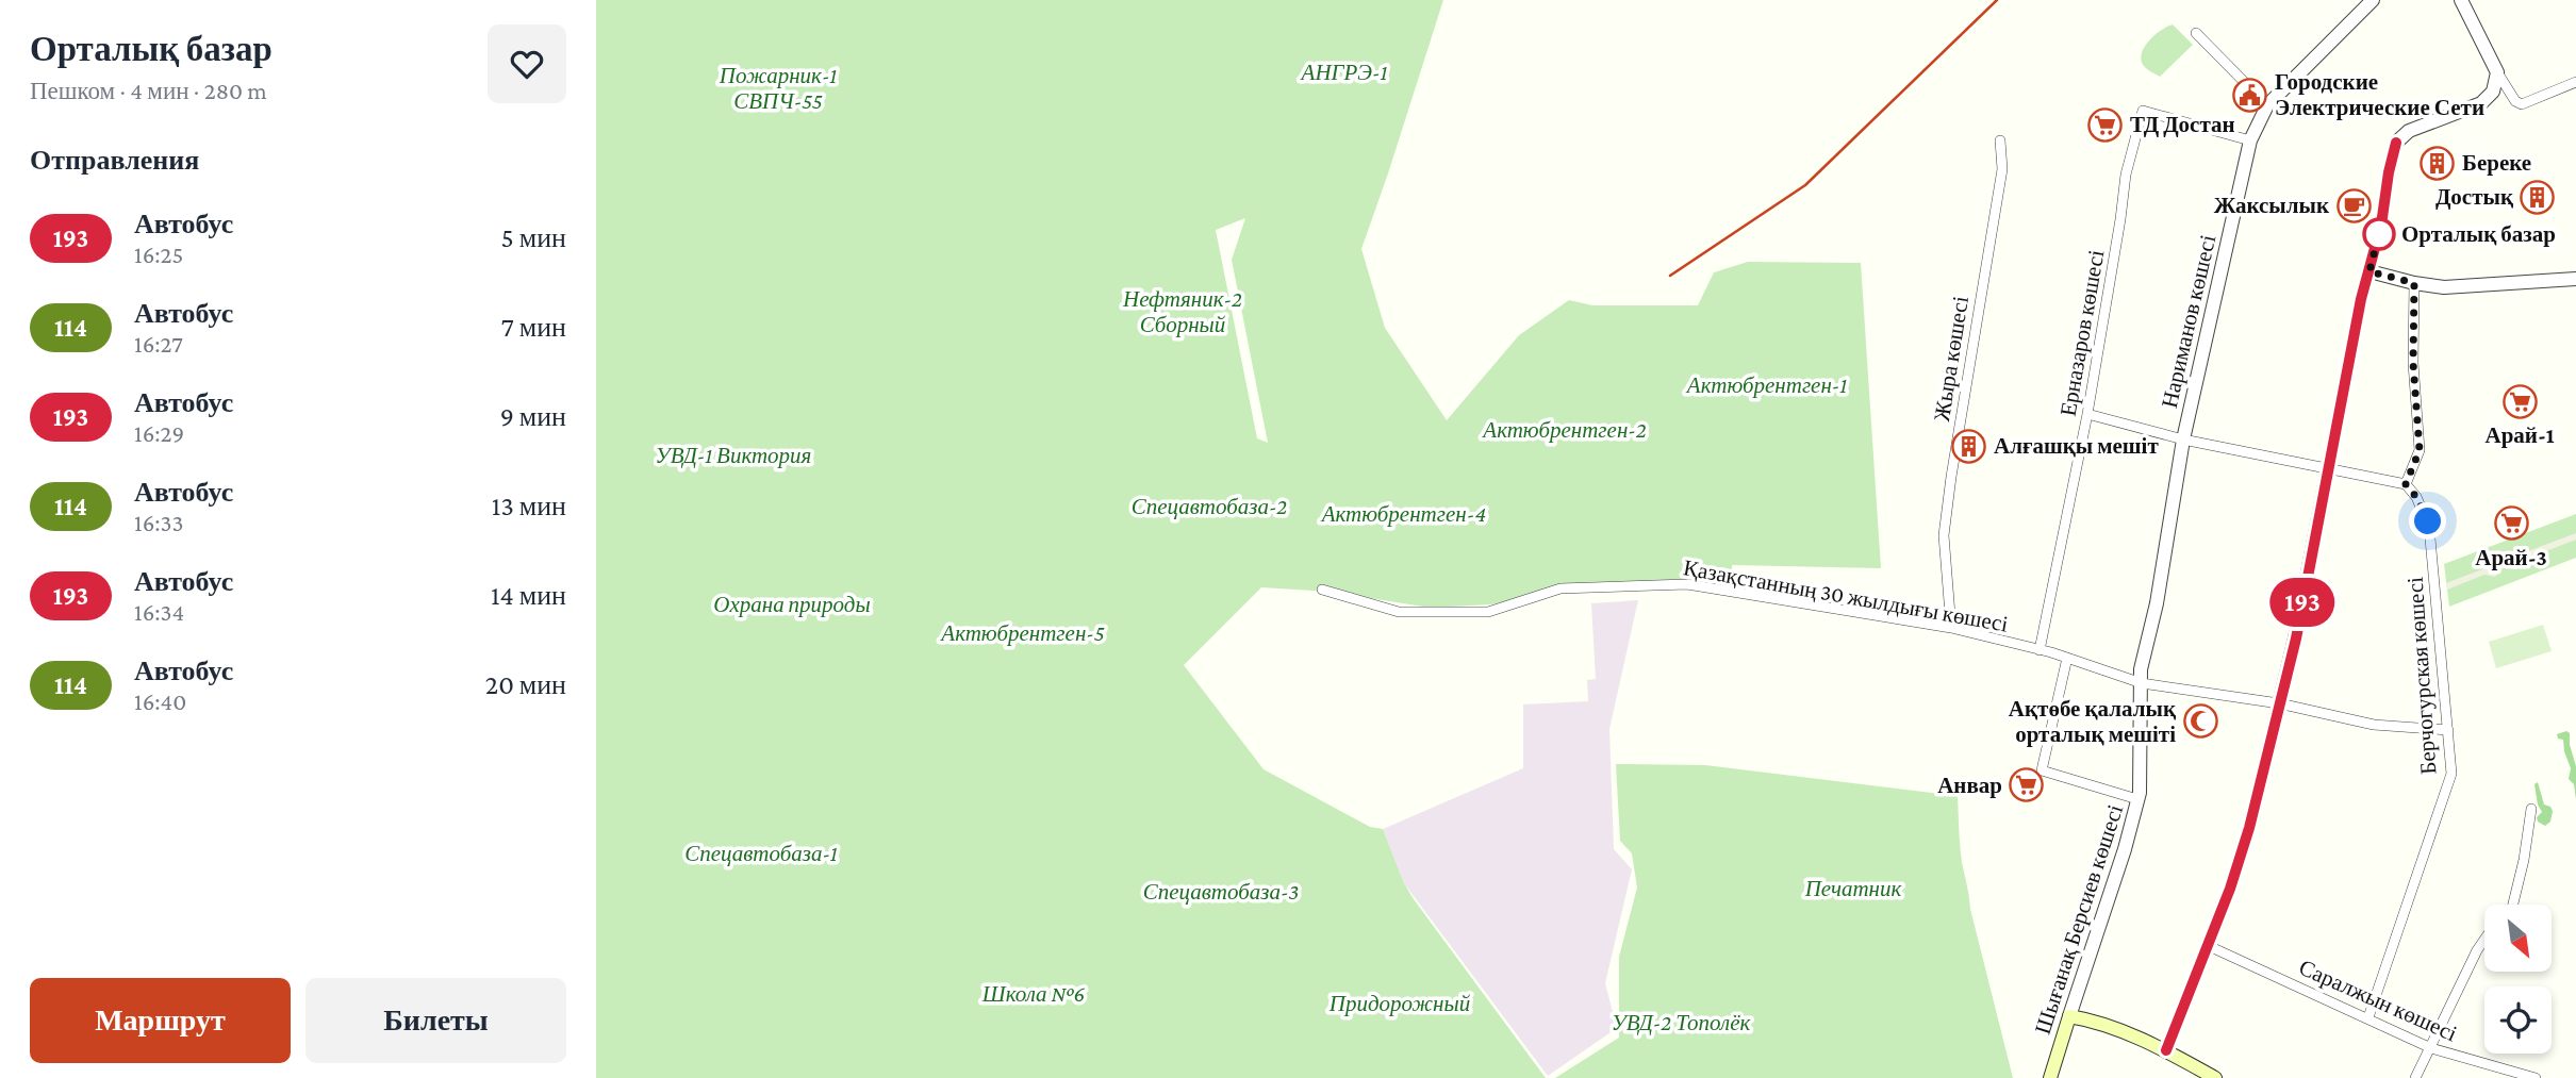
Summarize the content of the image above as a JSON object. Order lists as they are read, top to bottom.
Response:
{
  "streets": {
    "main road": ["Шығанақ Берсиев көшесі"],
    "street": [
      "Нариманов көшесі",
      "Ерназаров көшесі",
      "Жыра көшесі",
      "Қазақстанның 30 жылдығы көшесі",
      "Берчогурская көшесі",
      "Саралжын көшесі"
    ]
  },
  "crossings": [
    ["Нариманов көшесі", "Ерназаров көшесі"],
    ["Нариманов көшесі", "Қазақстанның 30 жылдығы көшесі"],
    ["Нариманов көшесі", "Шығанақ Берсиев көшесі"],
    ["Ерназаров көшесі", "Қазақстанның 30 жылдығы көшесі"],
    ["Жыра көшесі", "Қазақстанның 30 жылдығы көшесі"],
    ["Қазақстанның 30 жылдығы көшесі", "Берчогурская көшесі"],
    ["Қазақстанның 30 жылдығы көшесі", "Шығанақ Берсиев көшесі"],
    ["Берчогурская көшесі", "Саралжын көшесі"]
  ],
  "parks": [
    "АНГРЭ-1",
    "Пожарник-1 СВПЧ-55",
    "Нефтяник-2 Сборный",
    "Актюбрентген-1",
    "Актюбрентген-2",
    "УВД-1 Виктория",
    "Спецавтобаза-2",
    "Актюбрентген-4",
    "Охрана природы",
    "Актюбрентген-5",
    "Спецавтобаза-1",
    "Печатник",
    "Спецавтобаза-3",
    "Школа №6",
    "Придорожный",
    "УВД-2 Тополёк"
  ],
  "places": {
    "public building": ["Городские Электрические Сети"],
    "supermarket": [
      "ТД Достан",
      "Арай-1",
      "Арай-3",
      "Анвар"
    ],
    "building": ["Береке", "Достық", "Алғашқы мешіт"],
    "cafe": ["Жаксылык"],
    "other": ["Орталық базар"],
    "mosque": ["Ақтөбе қалалық орталық мешіті"]
  },
  "lines": ["bus line 193"],
  "north": "bottom right",
  "page": {
    "heading": [
      ["Орталық базар", "Пешком · 4 мин · 280 m"],
      "Отправления"
    ],
    "on_map": "193",
    "list": [
      {
        "mark": "193",
        "name": "Автобус",
        "note": "16:25",
        "value": "5 мин"
      },
      {
        "mark": "114",
        "name": "Автобус",
        "note": "16:27",
        "value": "7 мин"
      },
      {
        "mark": "193",
        "name": "Автобус",
        "note": "16:29",
        "value": "9 мин"
      },
      {
        "mark": "114",
        "name": "Автобус",
        "note": "16:33",
        "value": "13 мин"
      },
      {
        "mark": "193",
        "name": "Автобус",
        "note": "16:34",
        "value": "14 мин"
      },
      {
        "mark": "114",
        "name": "Автобус",
        "note": "16:40",
        "value": "20 мин"
      }
    ],
    "buttons": ["Маршрут", "Билеты"]
  }
}
